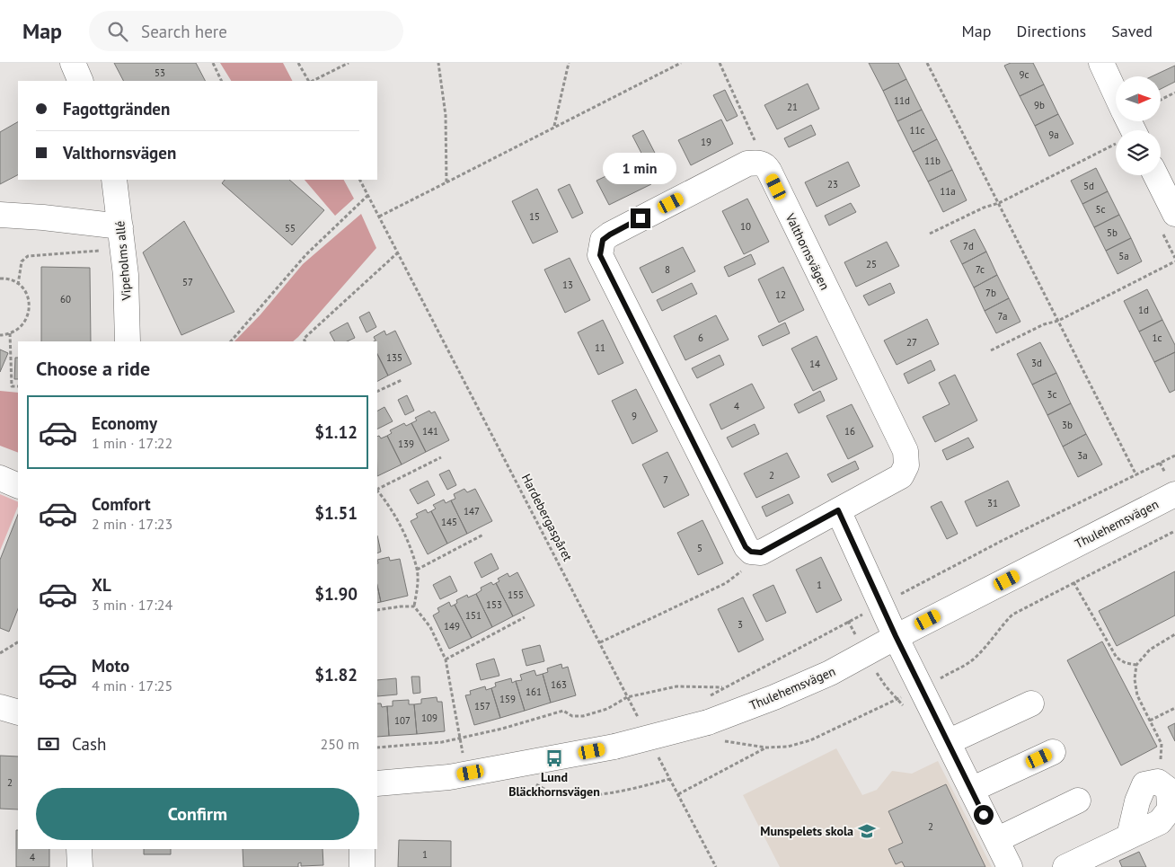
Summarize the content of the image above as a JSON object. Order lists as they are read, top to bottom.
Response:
{
  "streets": {
    "street": ["Valthornsvägen", "Vipeholms allé", "Thulehemsvägen"],
    "path": ["Hardebergaspåret"]
  },
  "places": {
    "bus stop": ["Lund Bläckhornsvägen"],
    "school or university": ["Munspelets skola"]
  },
  "house_numbers": [
    "53",
    "9c",
    "11d",
    "9b",
    "21",
    "11c",
    "9a",
    "19",
    "11b",
    "23",
    "5d",
    "11a",
    "5c",
    "15",
    "10",
    "55",
    "5b",
    "7d",
    "5a",
    "25",
    "8",
    "7c",
    "57",
    "13",
    "7b",
    "12",
    "60",
    "1d",
    "7a",
    "6",
    "1c",
    "27",
    "11",
    "135",
    "3d",
    "14",
    "3c",
    "4",
    "9",
    "3b",
    "141",
    "16",
    "139",
    "3a",
    "2",
    "7",
    "31",
    "147",
    "145",
    "5",
    "1",
    "155",
    "153",
    "151",
    "3",
    "149",
    "163",
    "161",
    "159",
    "157",
    "109",
    "107",
    "2",
    "2",
    "1",
    "4"
  ],
  "north": "right",
  "page": {
    "header": "Map",
    "search": "Search here",
    "nav": ["Map", "Directions", "Saved"],
    "banner": ["Fagottgränden", "Valthornsvägen"],
    "bubble": "1 min",
    "heading": "Choose a ride",
    "list": [
      {
        "name": "Economy",
        "note": "1 min · 17:22",
        "value": "$1.12"
      },
      {
        "name": "Comfort",
        "note": "2 min · 17:23",
        "value": "$1.51"
      },
      {
        "name": "XL",
        "note": "3 min · 17:24",
        "value": "$1.90"
      },
      {
        "name": "Moto",
        "note": "4 min · 17:25",
        "value": "$1.82"
      }
    ],
    "pay": ["Cash", "250 m"],
    "buttons": "Confirm"
  }
}
